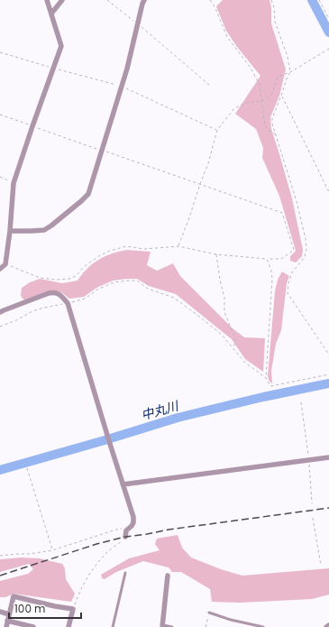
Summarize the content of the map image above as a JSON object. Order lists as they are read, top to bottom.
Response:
{
  "water": ["中丸川"],
  "scale_bar": "100 m"
}
